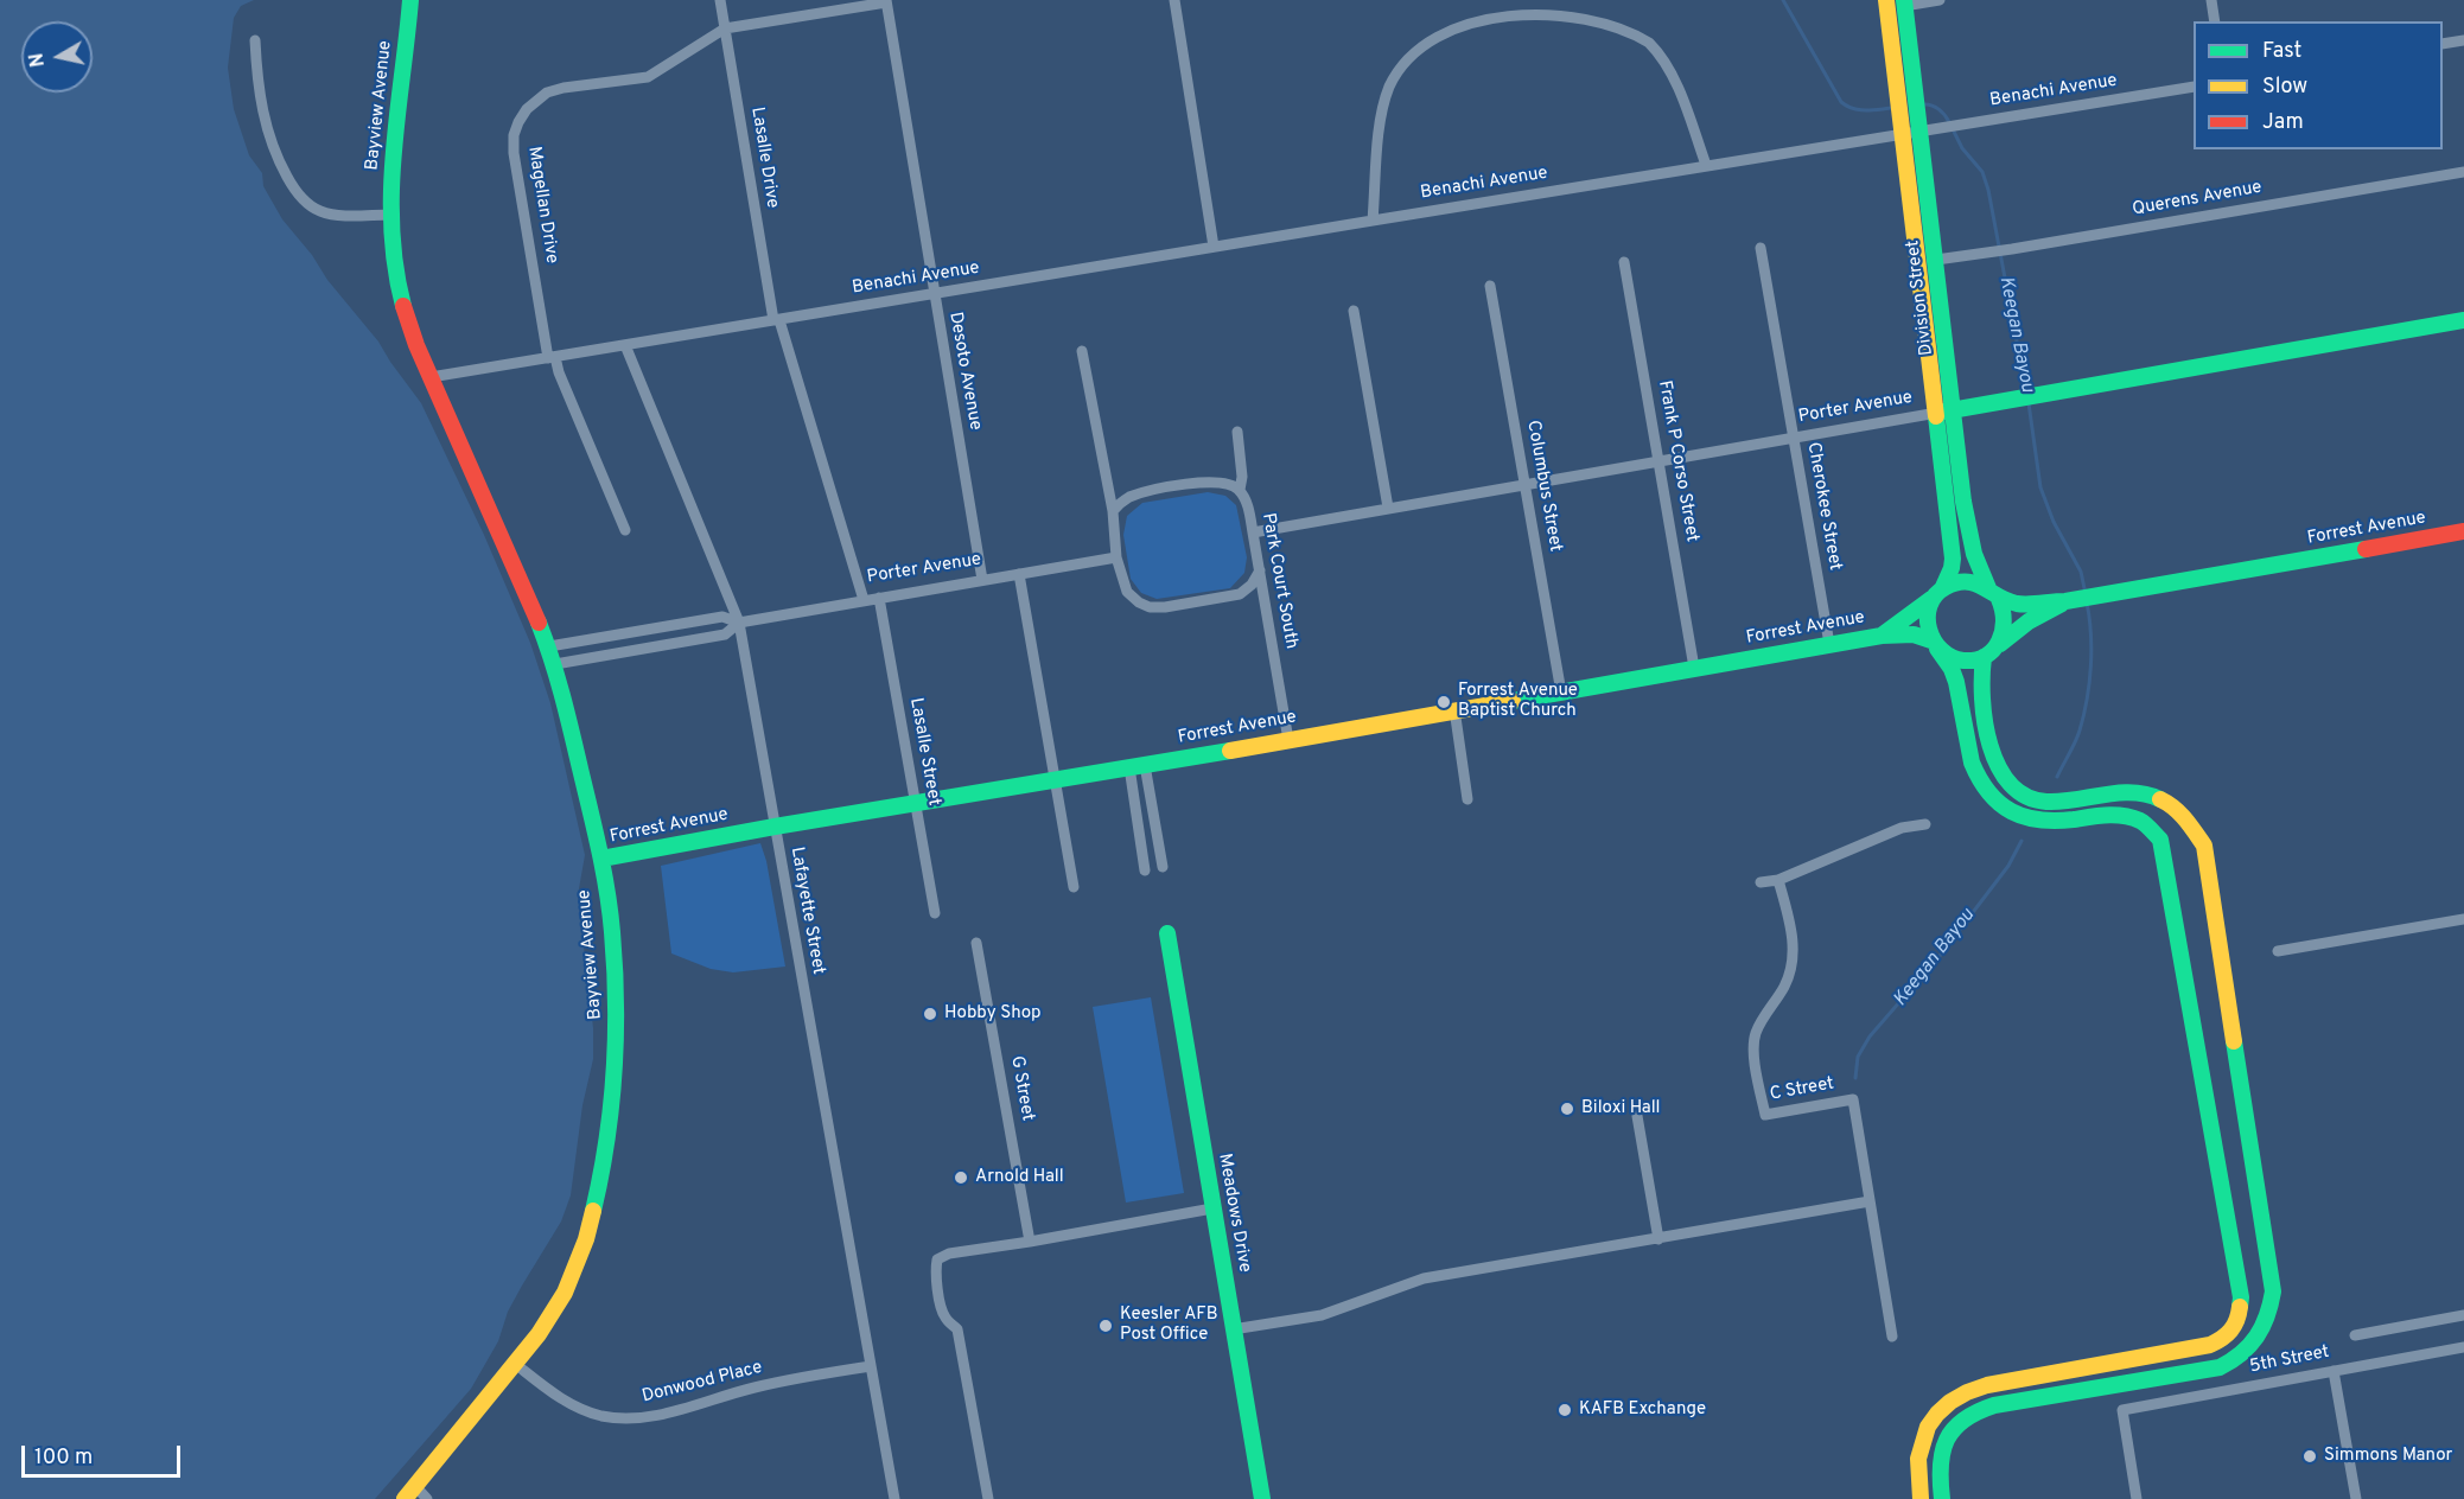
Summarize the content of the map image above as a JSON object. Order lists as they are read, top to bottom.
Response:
{
  "streets": {
    "main road": [
      "Bayview Avenue",
      "Division Street",
      "Porter Avenue",
      "Forrest Avenue",
      "Meadows Drive"
    ],
    "street": [
      "Benachi Avenue",
      "Lasalle Drive",
      "Querens Avenue",
      "Magellan Drive",
      "Desoto Avenue",
      "Frank P Corso Street",
      "Columbus Street",
      "Cherokee Street",
      "Park Court South",
      "Lasalle Street",
      "Lafayette Street",
      "G Street",
      "C Street",
      "5th Street",
      "Donwood Place"
    ]
  },
  "crossings": [
    ["Benachi Avenue", "Bayview Avenue"],
    ["Benachi Avenue", "Lasalle Drive"],
    ["Benachi Avenue", "Magellan Drive"],
    ["Benachi Avenue", "Division Street"],
    ["Benachi Avenue", "Desoto Avenue"],
    ["Benachi Avenue", "Lafayette Street"],
    ["Bayview Avenue", "Porter Avenue"],
    ["Bayview Avenue", "Forrest Avenue"],
    ["Bayview Avenue", "Donwood Place"],
    ["Lasalle Drive", "Magellan Drive"],
    ["Querens Avenue", "Division Street"],
    ["Division Street", "Porter Avenue"],
    ["Division Street", "Forrest Avenue"],
    ["Desoto Avenue", "Porter Avenue"],
    ["Porter Avenue", "Frank P Corso Street"],
    ["Porter Avenue", "Columbus Street"],
    ["Porter Avenue", "Cherokee Street"],
    ["Porter Avenue", "Park Court South"],
    ["Porter Avenue", "Lasalle Street"],
    ["Porter Avenue", "Lafayette Street"],
    ["Frank P Corso Street", "Forrest Avenue"],
    ["Columbus Street", "Forrest Avenue"],
    ["Cherokee Street", "Forrest Avenue"],
    ["Forrest Avenue", "Park Court South"],
    ["Forrest Avenue", "Lasalle Street"],
    ["Forrest Avenue", "Lafayette Street"],
    ["Lafayette Street", "Donwood Place"]
  ],
  "water": ["Keegan Bayou"],
  "places": [
    "Forrest Avenue Baptist Church",
    "Hobby Shop",
    "Biloxi Hall",
    "Arnold Hall",
    "Keesler AFB Post Office",
    "KAFB Exchange",
    "Simmons Manor"
  ],
  "legend": ["Fast", "Slow", "Jam"],
  "scale_bar": "100 m",
  "north": "left"
}
